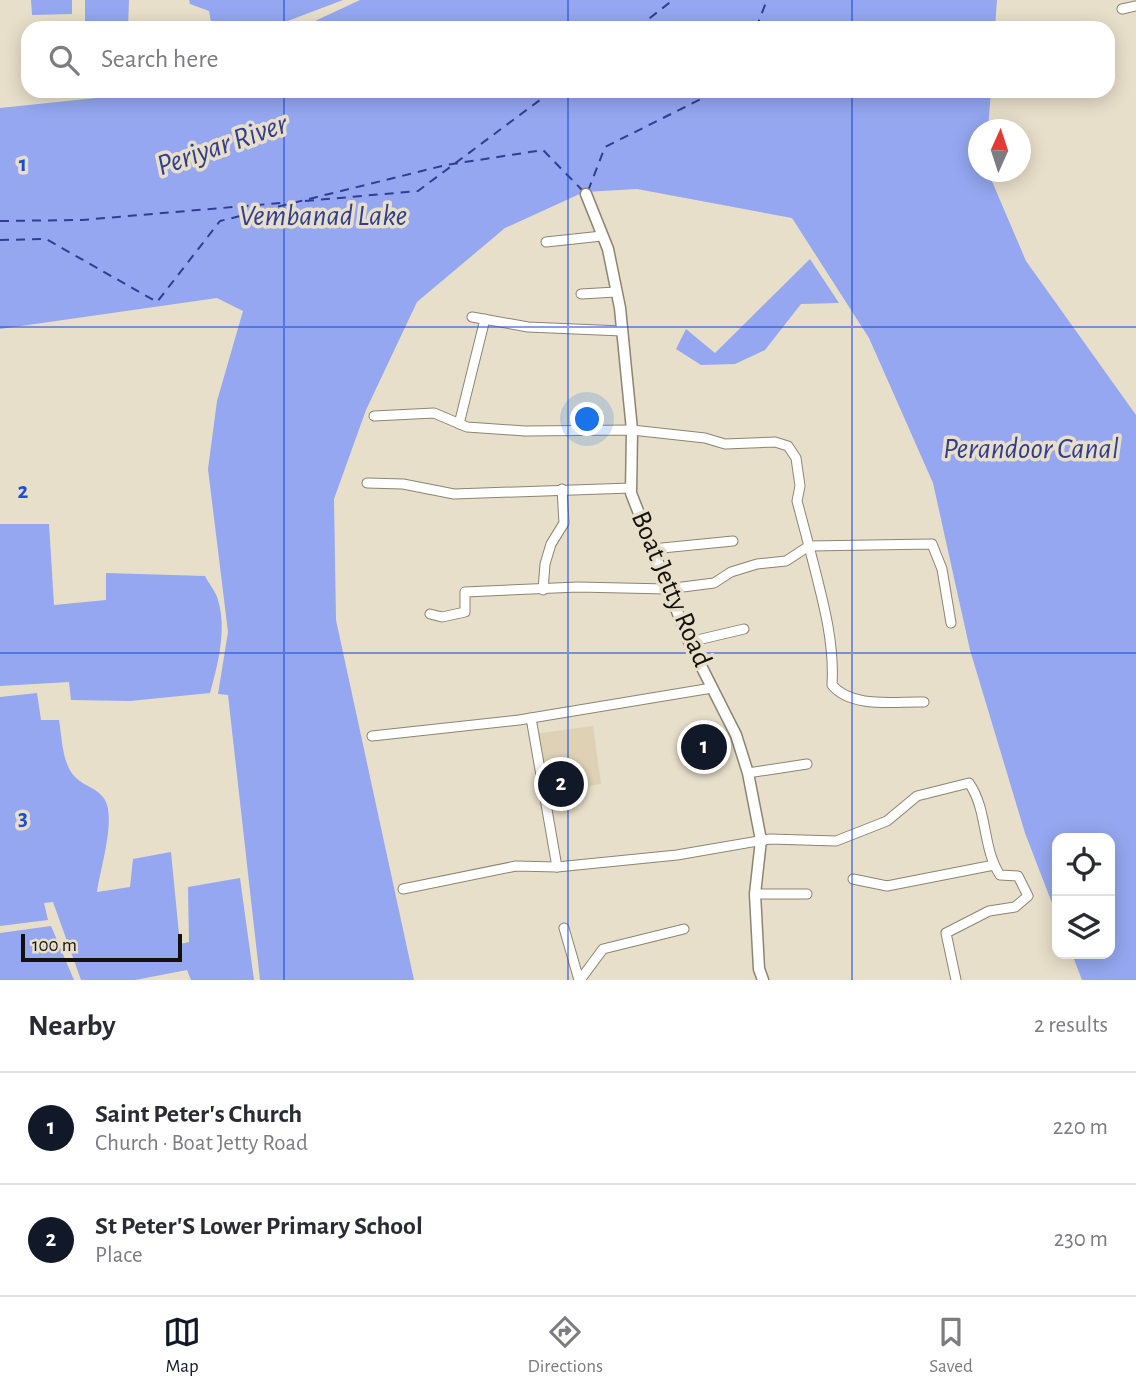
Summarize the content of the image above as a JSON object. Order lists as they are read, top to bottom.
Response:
{
  "streets": {
    "street": ["Boat Jetty Road"]
  },
  "water": ["Periyar River", "Vembanad Lake", "Perandoor Canal"],
  "scale_bar": "100 m",
  "north": "top",
  "page": {
    "search": "Search here",
    "pins": ["1", "2"],
    "scale": "100 m",
    "heading": ["Nearby", "2 results"],
    "list": [
      {
        "mark": "1",
        "name": "Saint Peter's Church",
        "note": "Church · Boat Jetty Road",
        "value": "220 m"
      },
      {
        "mark": "2",
        "name": "St Peter'S Lower Primary School",
        "note": "Place",
        "value": "230 m"
      }
    ],
    "nav": ["Map", "Directions", "Saved"]
  },
  "grid": {
    "rows": ["1", "2", "3"]
  }
}
